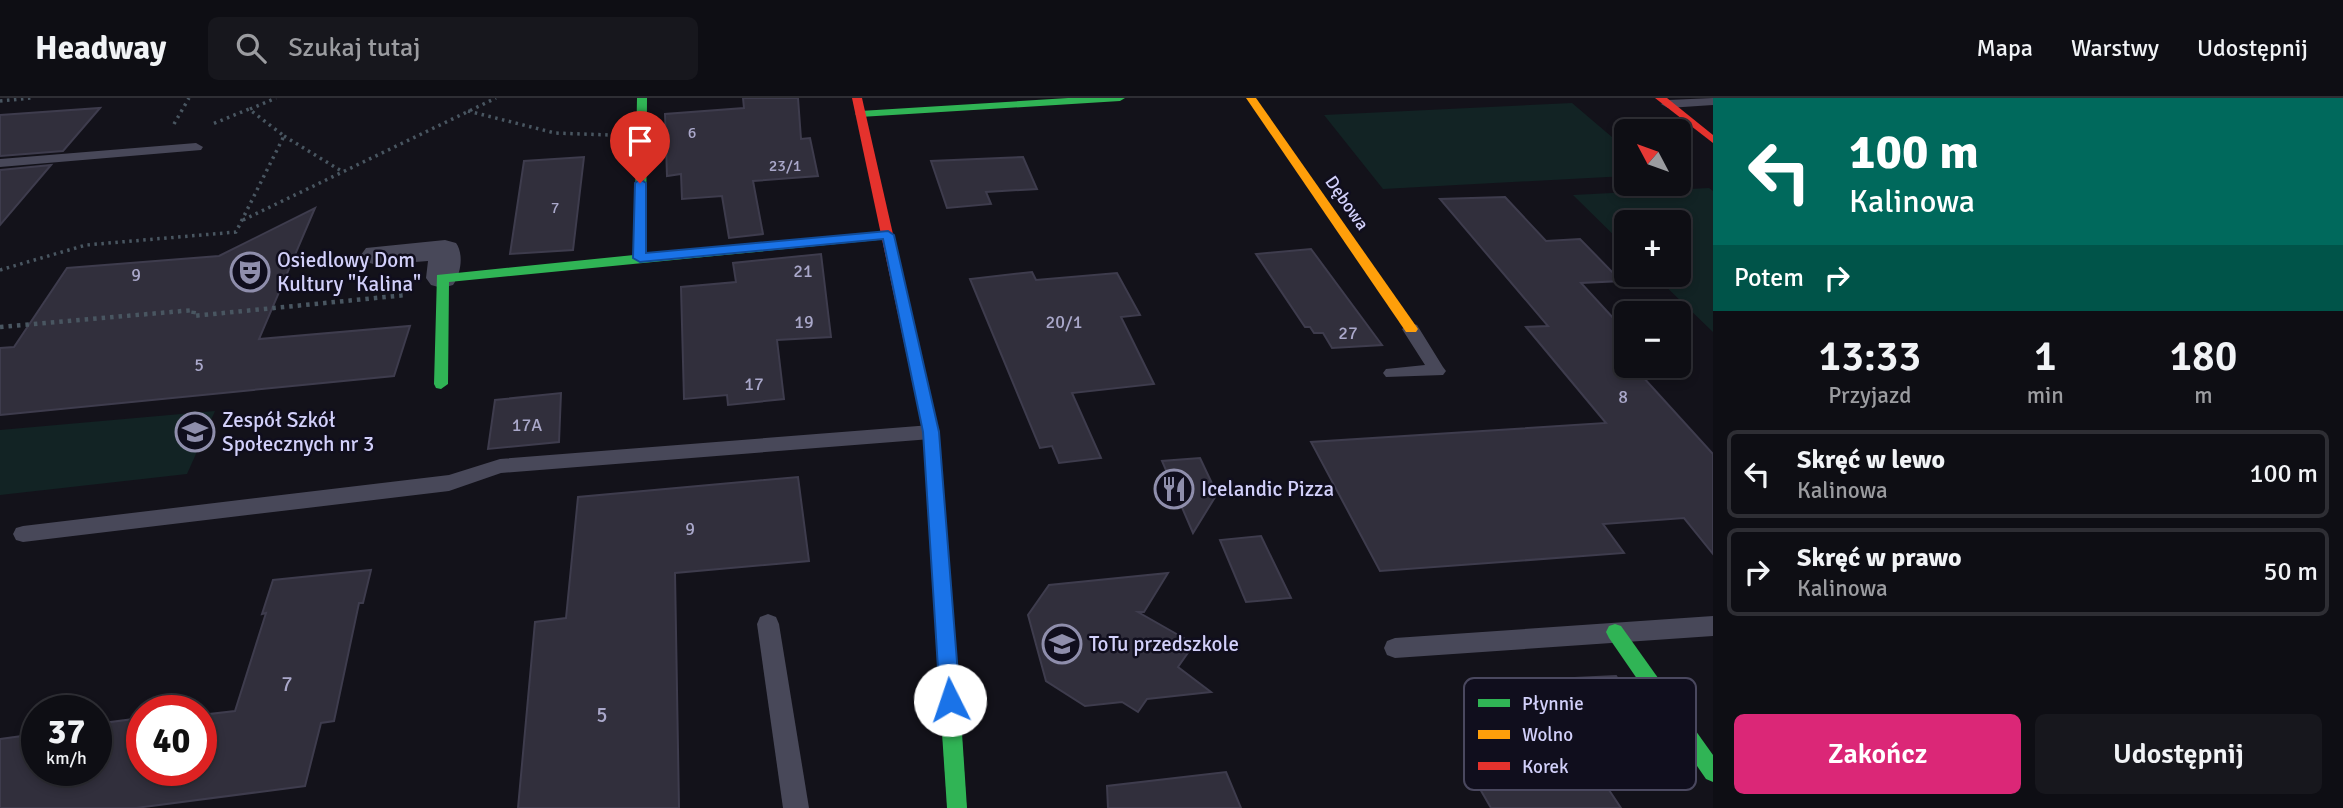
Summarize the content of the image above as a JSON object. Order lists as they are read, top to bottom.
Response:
{
  "streets": {
    "street": ["Dębowa"]
  },
  "places": {
    "theatre": ["Osiedlowy Dom Kultury \"Kalina\""],
    "school or university": ["Zespół Szkół Społecznych nr 3", "ToTu przedszkole"],
    "restaurant": ["Icelandic Pizza"]
  },
  "house_numbers": [
    "6",
    "23/1",
    "7",
    "21",
    "9",
    "19",
    "20/1",
    "27",
    "5",
    "17",
    "8",
    "17A",
    "9",
    "7",
    "5"
  ],
  "legend": ["Płynnie", "Wolno", "Korek"],
  "north": "top left",
  "page": {
    "header": "Headway",
    "search": "Szukaj tutaj",
    "nav": ["Mapa", "Warstwy", "Udostępnij"],
    "turn": ["100 m", "Kalinowa"],
    "map_buttons": ["+", "−"],
    "then": "Potem",
    "eta": [
      "13:33",
      "Przyjazd",
      "1",
      "min",
      "180",
      "m"
    ],
    "list": [
      {
        "name": "Skręć w lewo",
        "note": "Kalinowa",
        "value": "100 m"
      },
      {
        "name": "Skręć w prawo",
        "note": "Kalinowa",
        "value": "50 m"
      }
    ],
    "speed": "37 km/h",
    "limit": "40",
    "buttons": ["Zakończ", "Udostępnij"]
  }
}
